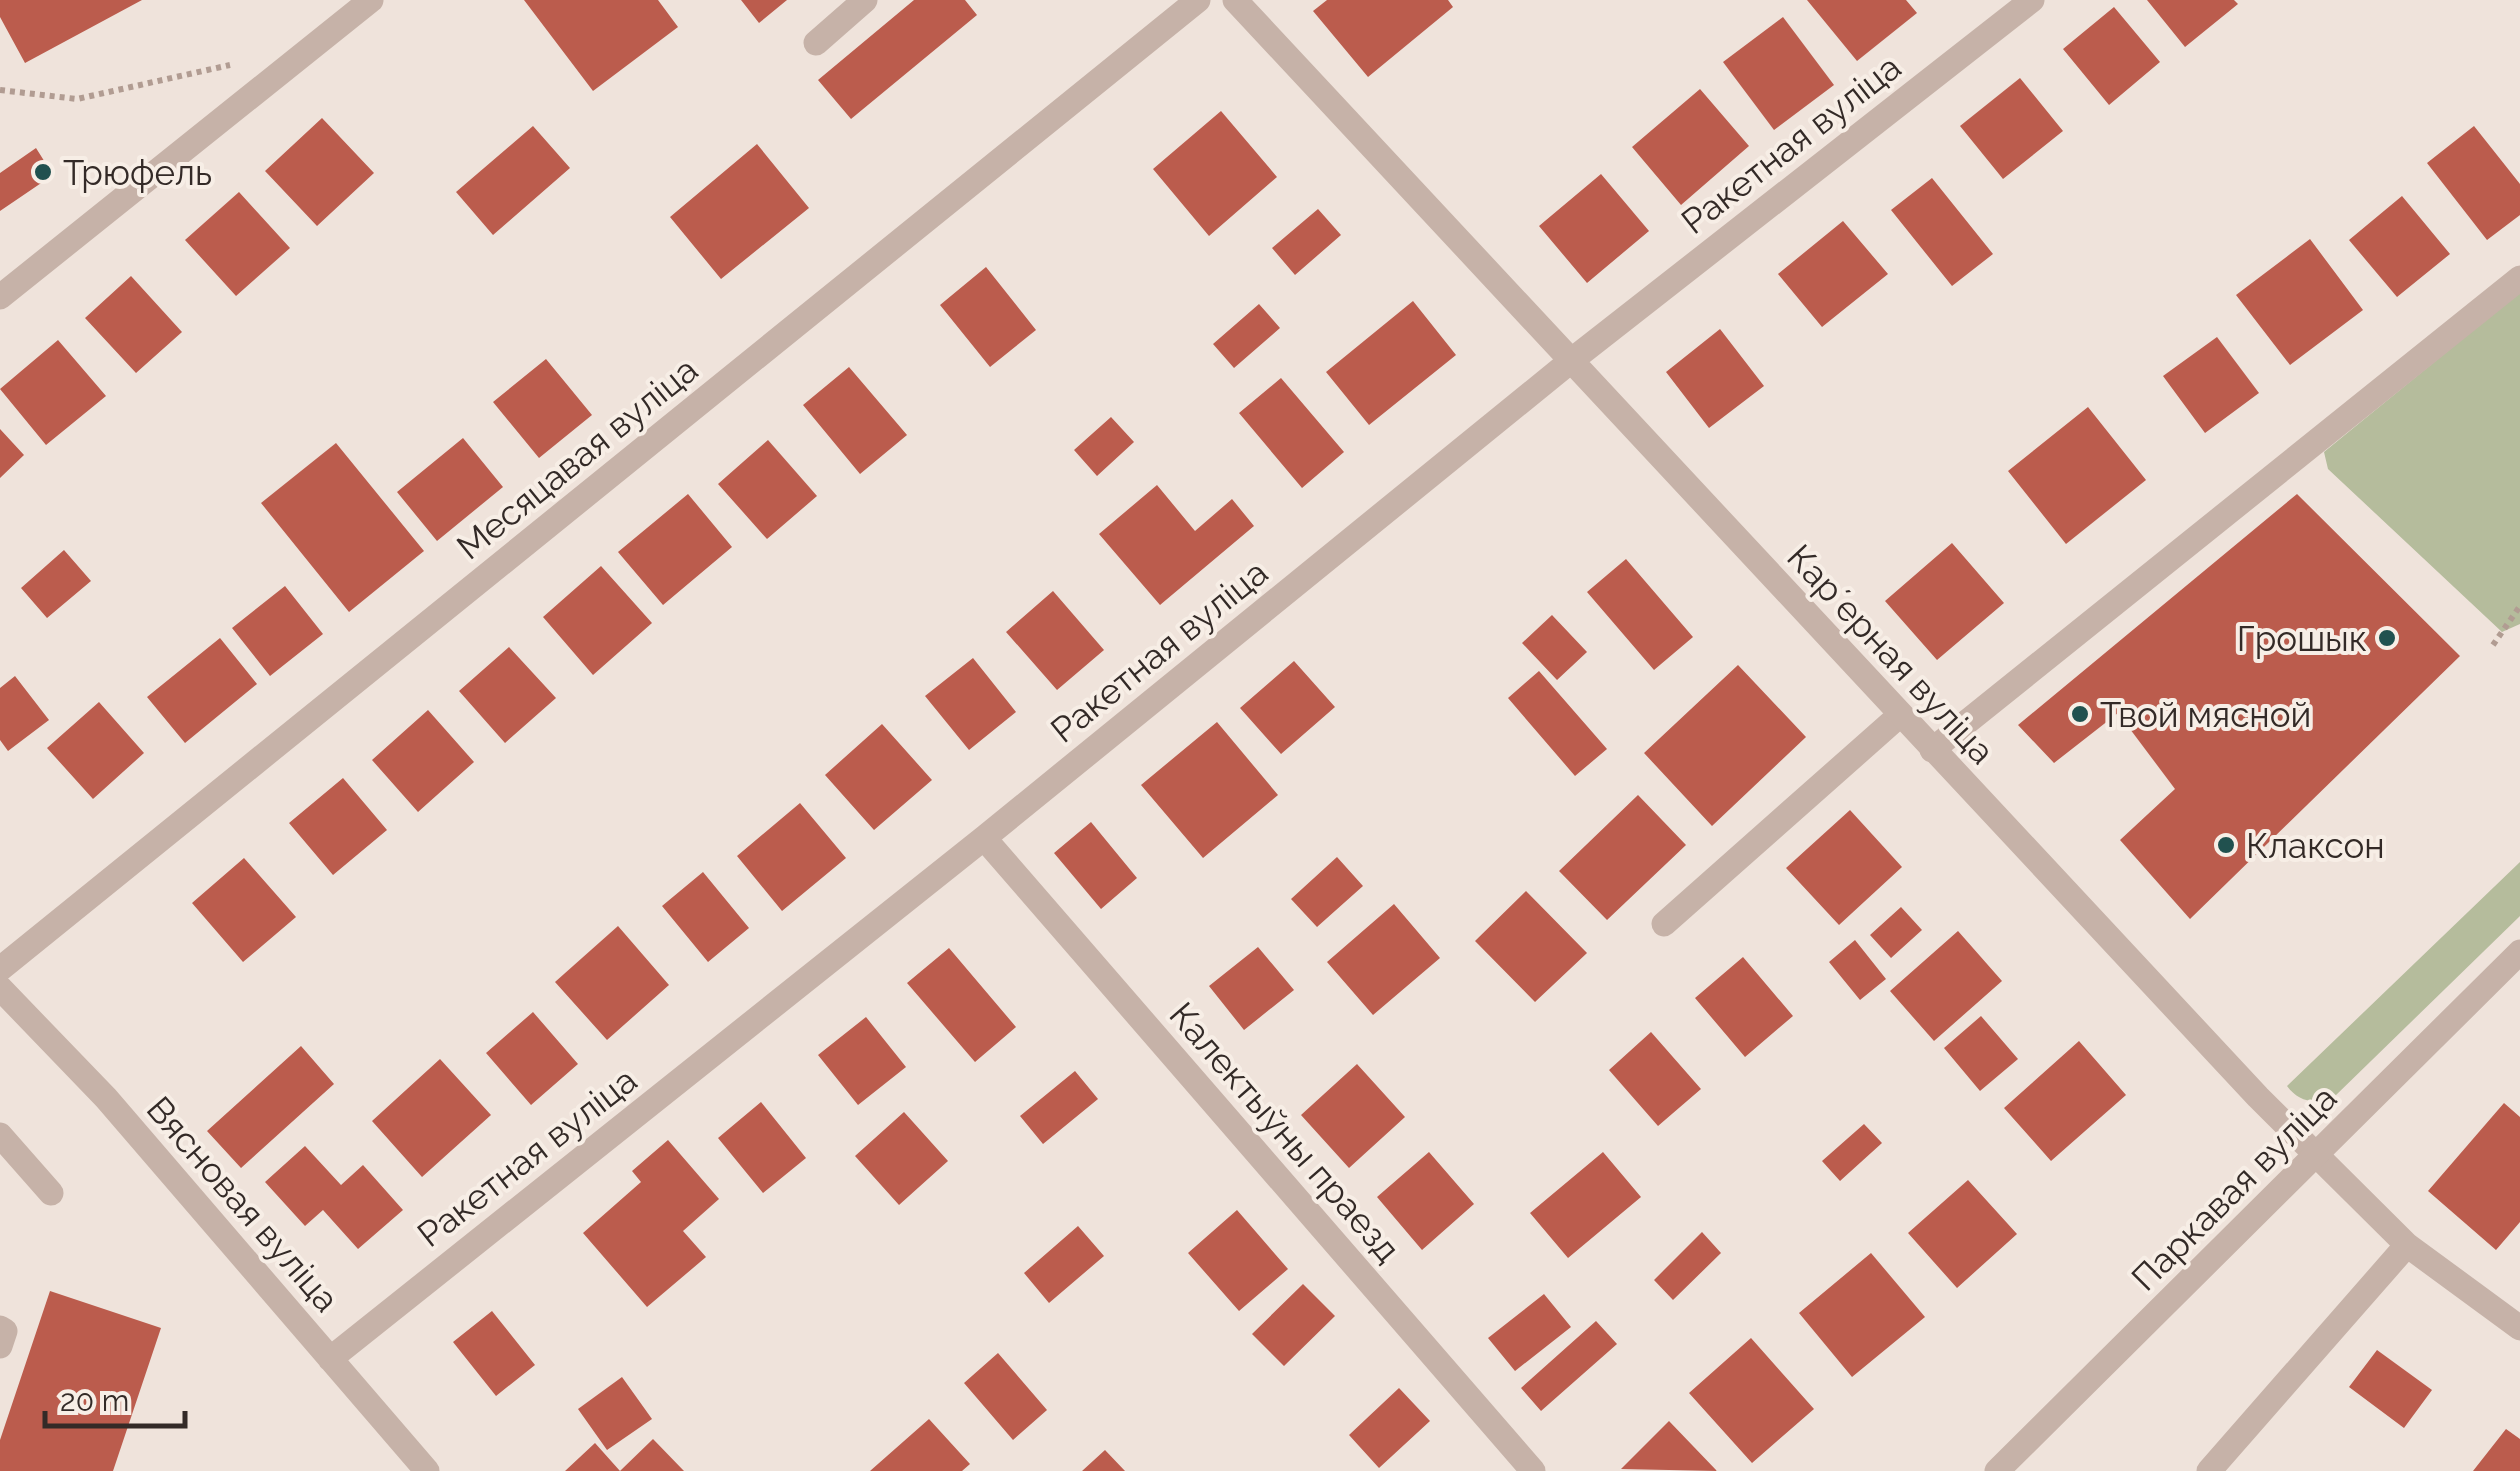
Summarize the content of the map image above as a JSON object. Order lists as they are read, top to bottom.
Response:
{
  "streets": {
    "street": [
      "Ракетная вуліца",
      "Месяцавая вуліца",
      "Карʼерная вуліца",
      "Калектыўны праезд",
      "Паркавая вуліца",
      "Вясновая вуліца"
    ]
  },
  "crossings": [
    ["Ракетная вуліца", "Карʼерная вуліца"],
    ["Ракетная вуліца", "Калектыўны праезд"],
    ["Ракетная вуліца", "Вясновая вуліца"],
    ["Карʼерная вуліца", "Паркавая вуліца"]
  ],
  "places": [
    "Трюфель",
    "Грошык",
    "Твой мясной",
    "Клаксон"
  ],
  "scale_bar": "20 m"
}
